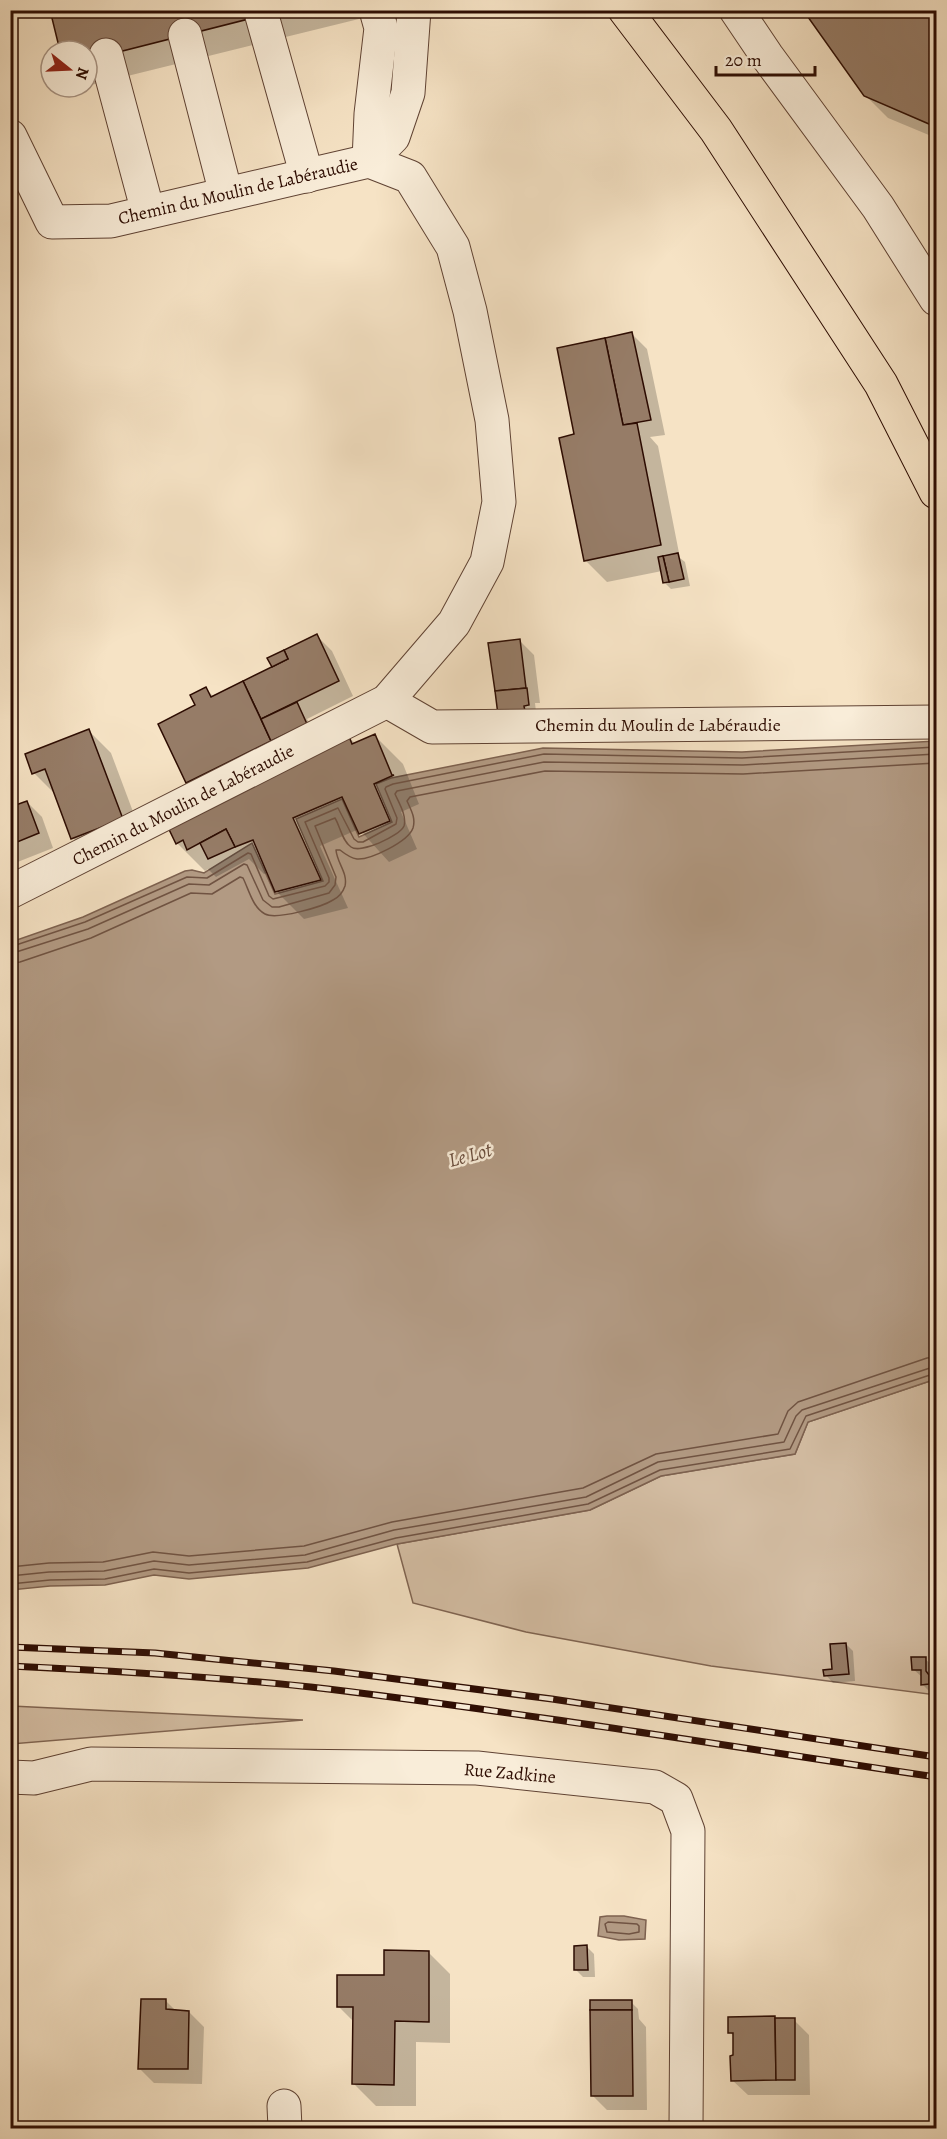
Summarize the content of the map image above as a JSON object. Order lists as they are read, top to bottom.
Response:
{
  "streets": {
    "street": ["Chemin du Moulin de Labéraudie", "Rue Zadkine"]
  },
  "water": ["Le Lot"],
  "scale_bar": "20 m",
  "north": "right"
}
